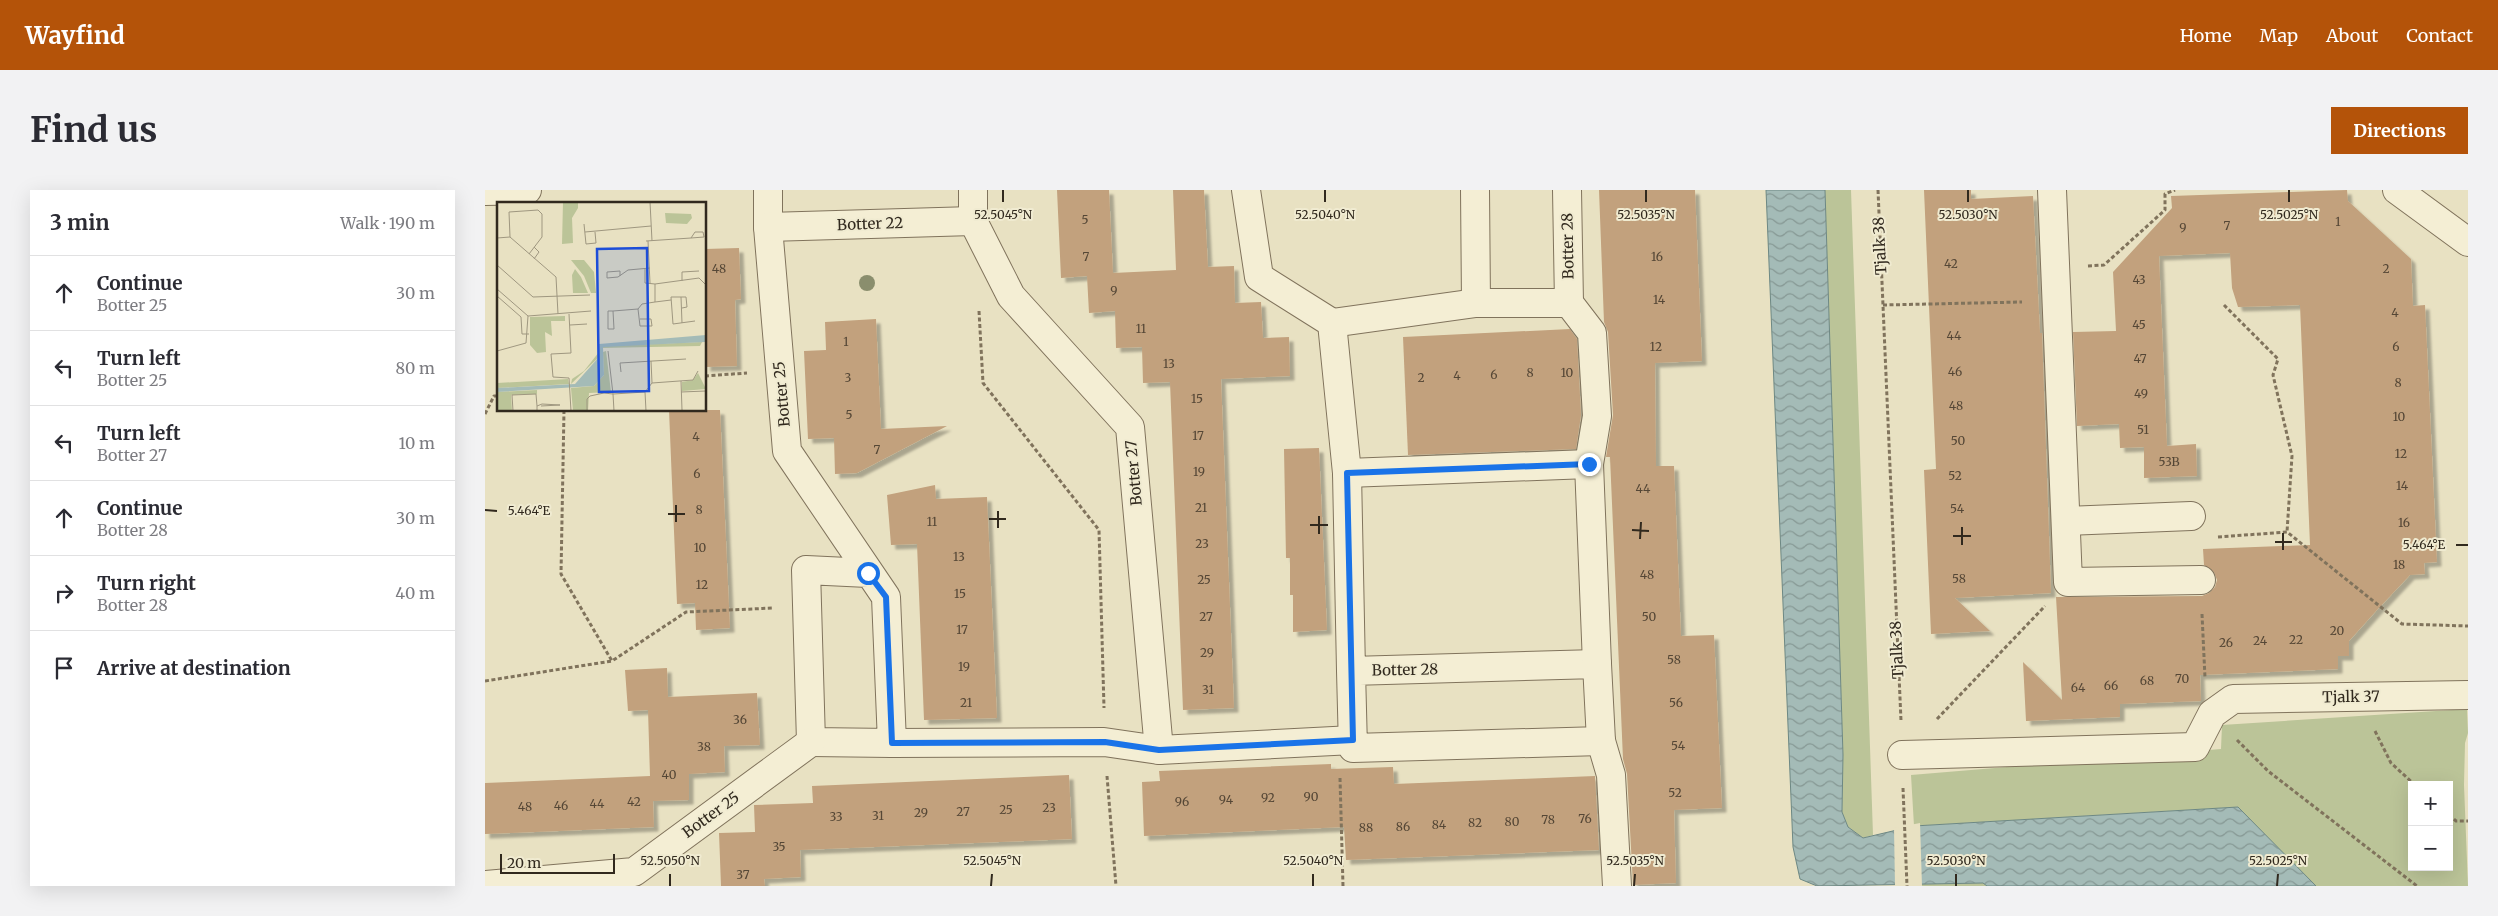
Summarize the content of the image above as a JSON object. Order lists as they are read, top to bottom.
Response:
{
  "streets": {
    "street": [
      "Botter 22",
      "Botter 28",
      "Botter 25",
      "Botter 27",
      "Tjalk 37"
    ],
    "path": ["Tjalk 38"]
  },
  "crossings": [
    ["Botter 22", "Botter 25"],
    ["Botter 22", "Botter 27"]
  ],
  "house_numbers": [
    "5",
    "1",
    "7",
    "9",
    "7",
    "16",
    "42",
    "48",
    "2",
    "43",
    "9",
    "14",
    "4",
    "45",
    "11",
    "44",
    "1",
    "12",
    "6",
    "47",
    "13",
    "46",
    "8",
    "10",
    "6",
    "4",
    "3",
    "2",
    "8",
    "49",
    "15",
    "48",
    "5",
    "10",
    "51",
    "17",
    "4",
    "50",
    "7",
    "12",
    "53B",
    "19",
    "6",
    "52",
    "14",
    "44",
    "21",
    "54",
    "8",
    "11",
    "16",
    "23",
    "10",
    "13",
    "18",
    "48",
    "58",
    "25",
    "12",
    "15",
    "27",
    "50",
    "17",
    "20",
    "22",
    "24",
    "26",
    "29",
    "58",
    "19",
    "70",
    "68",
    "66",
    "64",
    "31",
    "21",
    "56",
    "36",
    "54",
    "38",
    "40",
    "52",
    "90",
    "92",
    "94",
    "42",
    "96",
    "44",
    "46",
    "48",
    "23",
    "25",
    "27",
    "29",
    "31",
    "33",
    "76",
    "78",
    "80",
    "82",
    "84",
    "86",
    "88",
    "35",
    "37"
  ],
  "scale_bar": "20 m",
  "page": {
    "header": "Wayfind",
    "nav": [
      "Home",
      "Map",
      "About",
      "Contact"
    ],
    "buttons": "Directions",
    "title": "Find us",
    "heading": ["3 min", "Walk · 190 m"],
    "list": [
      ["Continue", "Botter 25", "30 m"],
      ["Turn left", "Botter 25", "80 m"],
      ["Turn left", "Botter 27", "10 m"],
      ["Continue", "Botter 28", "30 m"],
      ["Turn right", "Botter 28", "40 m"],
      "Arrive at destination"
    ],
    "map_buttons": ["+", "−"],
    "scale": "20 m"
  },
  "coordinates": [
    "52.5045°N",
    "52.5040°N",
    "52.5035°N",
    "52.5030°N",
    "52.5025°N",
    "5.464°E",
    "52.5050°N"
  ]
}
